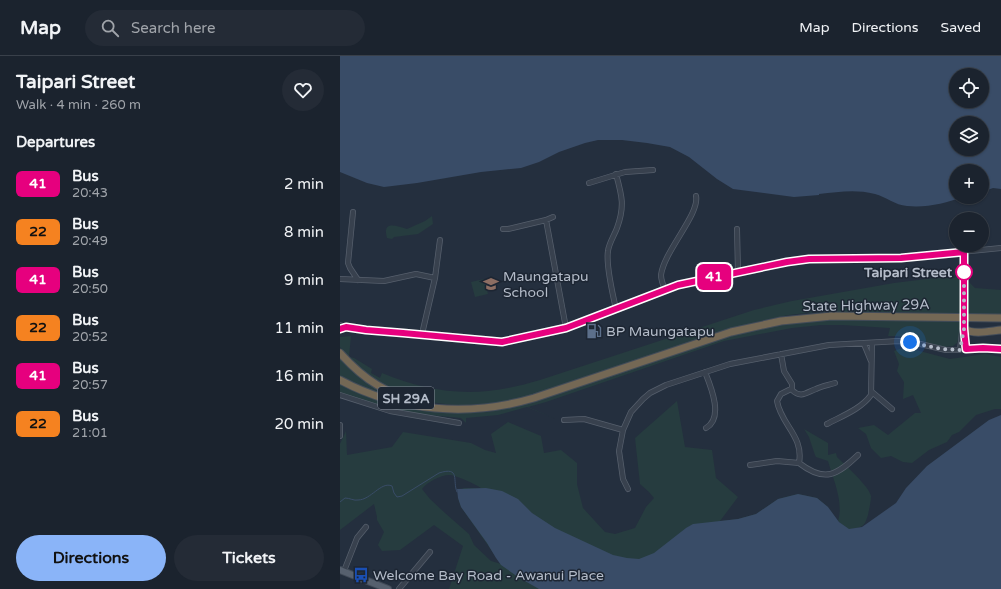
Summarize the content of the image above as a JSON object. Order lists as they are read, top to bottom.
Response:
{
  "streets": {
    "highway": ["State Highway 29A", "SH 29A"]
  },
  "places": {
    "other": ["Taipari Street"],
    "school or university": ["Maungatapu School"],
    "fuel station": ["BP Maungatapu"],
    "bus stop": ["Welcome Bay Road - Awanui Place"]
  },
  "lines": ["bus line 41"],
  "page": {
    "header": "Map",
    "search": "Search here",
    "nav": ["Map", "Directions", "Saved"],
    "heading": [
      ["Taipari Street", "Walk · 4 min · 260 m"],
      "Departures"
    ],
    "on_map": "41",
    "map_buttons": ["+", "−"],
    "list": [
      {
        "mark": "41",
        "name": "Bus",
        "note": "20:43",
        "value": "2 min"
      },
      {
        "mark": "22",
        "name": "Bus",
        "note": "20:49",
        "value": "8 min"
      },
      {
        "mark": "41",
        "name": "Bus",
        "note": "20:50",
        "value": "9 min"
      },
      {
        "mark": "22",
        "name": "Bus",
        "note": "20:52",
        "value": "11 min"
      },
      {
        "mark": "41",
        "name": "Bus",
        "note": "20:57",
        "value": "16 min"
      },
      {
        "mark": "22",
        "name": "Bus",
        "note": "21:01",
        "value": "20 min"
      }
    ],
    "buttons": ["Directions", "Tickets"]
  }
}
